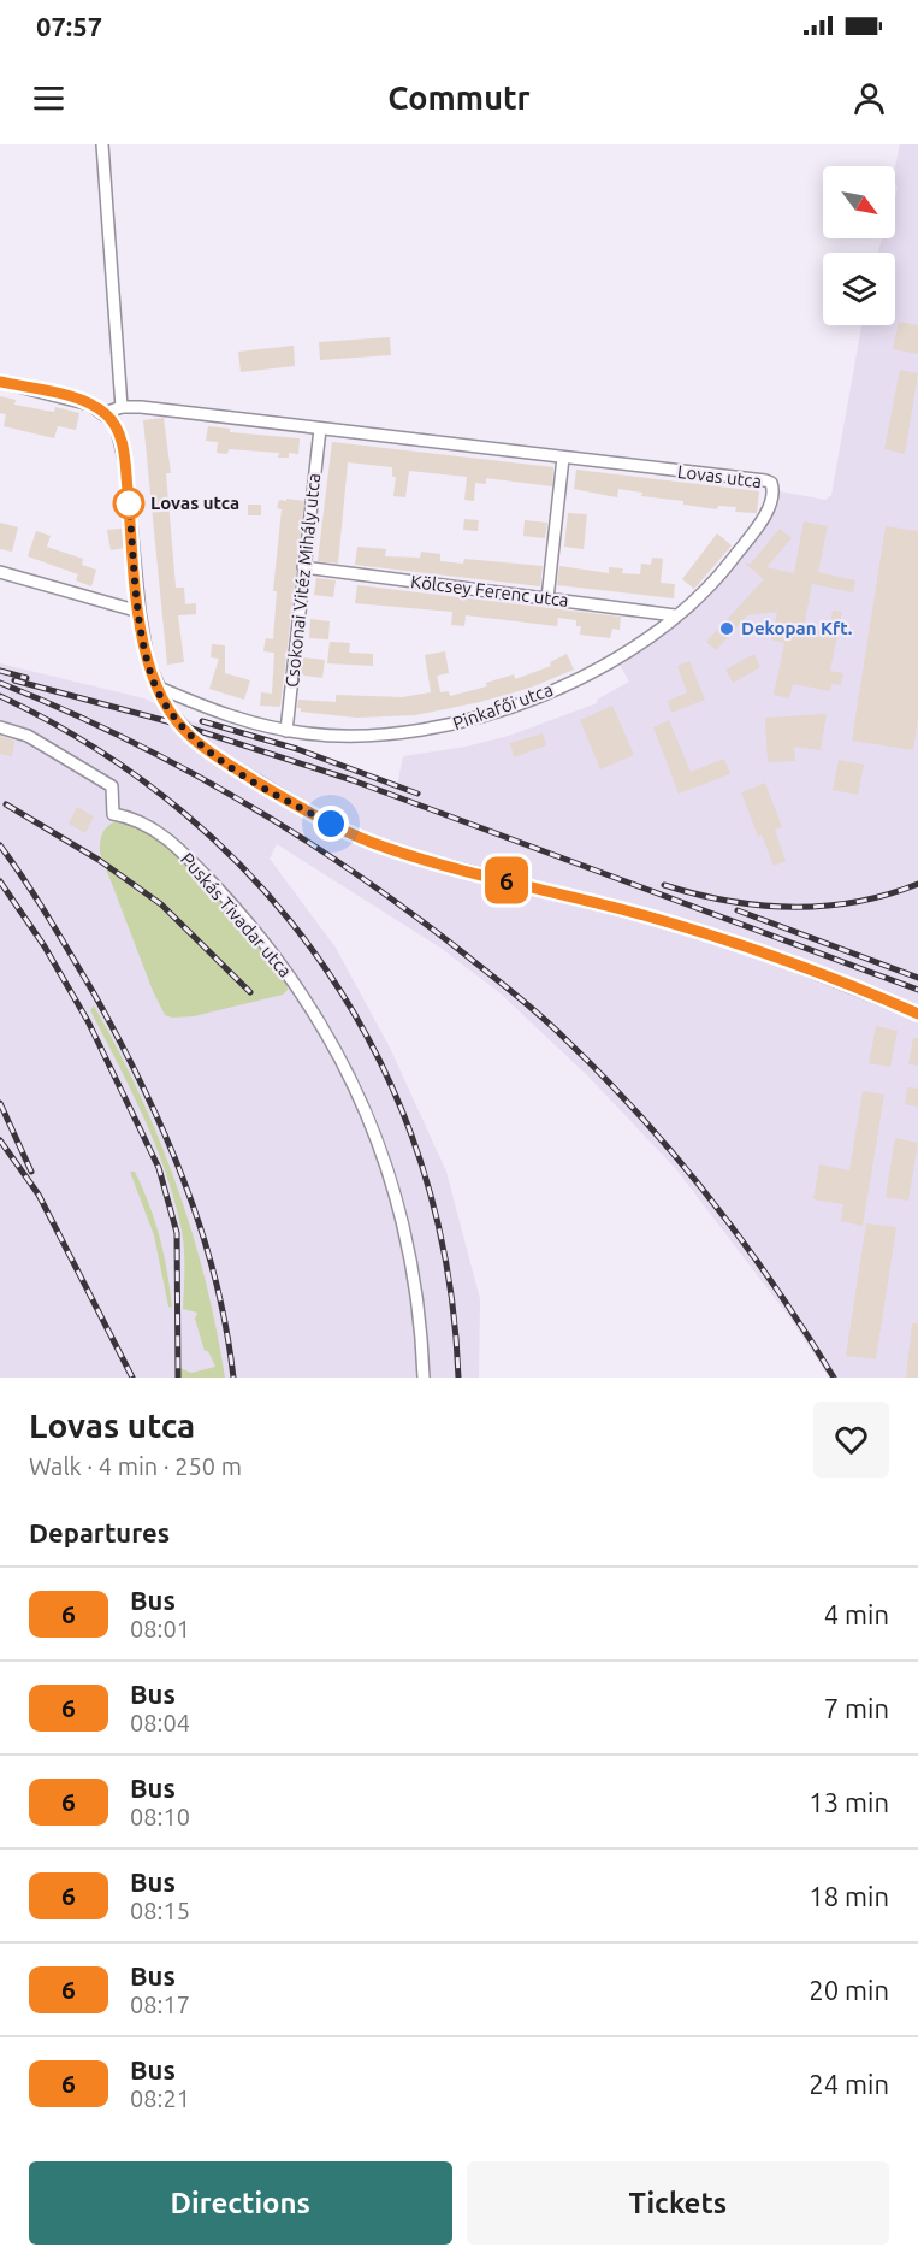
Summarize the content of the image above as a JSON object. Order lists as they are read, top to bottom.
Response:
{
  "streets": {
    "street": [
      "Lovas utca",
      "Csokonai Vitéz Mihály utca",
      "Kölcsey Ferenc utca",
      "Pinkafői utca",
      "Puskás Tivadar utca"
    ]
  },
  "crossings": [
    ["Lovas utca", "Csokonai Vitéz Mihály utca"],
    ["Lovas utca", "Pinkafői utca"],
    ["Csokonai Vitéz Mihály utca", "Kölcsey Ferenc utca"],
    ["Csokonai Vitéz Mihály utca", "Pinkafői utca"],
    ["Kölcsey Ferenc utca", "Pinkafői utca"]
  ],
  "places": ["Lovas utca", "Dekopan Kft."],
  "lines": ["bus line 6"],
  "north": "bottom right",
  "page": {
    "status": "07:57",
    "header": "Commutr",
    "on_map": "6",
    "heading": [
      ["Lovas utca", "Walk · 4 min · 250 m"],
      "Departures"
    ],
    "list": [
      {
        "mark": "6",
        "name": "Bus",
        "note": "08:01",
        "value": "4 min"
      },
      {
        "mark": "6",
        "name": "Bus",
        "note": "08:04",
        "value": "7 min"
      },
      {
        "mark": "6",
        "name": "Bus",
        "note": "08:10",
        "value": "13 min"
      },
      {
        "mark": "6",
        "name": "Bus",
        "note": "08:15",
        "value": "18 min"
      },
      {
        "mark": "6",
        "name": "Bus",
        "note": "08:17",
        "value": "20 min"
      },
      {
        "mark": "6",
        "name": "Bus",
        "note": "08:21",
        "value": "24 min"
      }
    ],
    "buttons": ["Directions", "Tickets"]
  }
}
